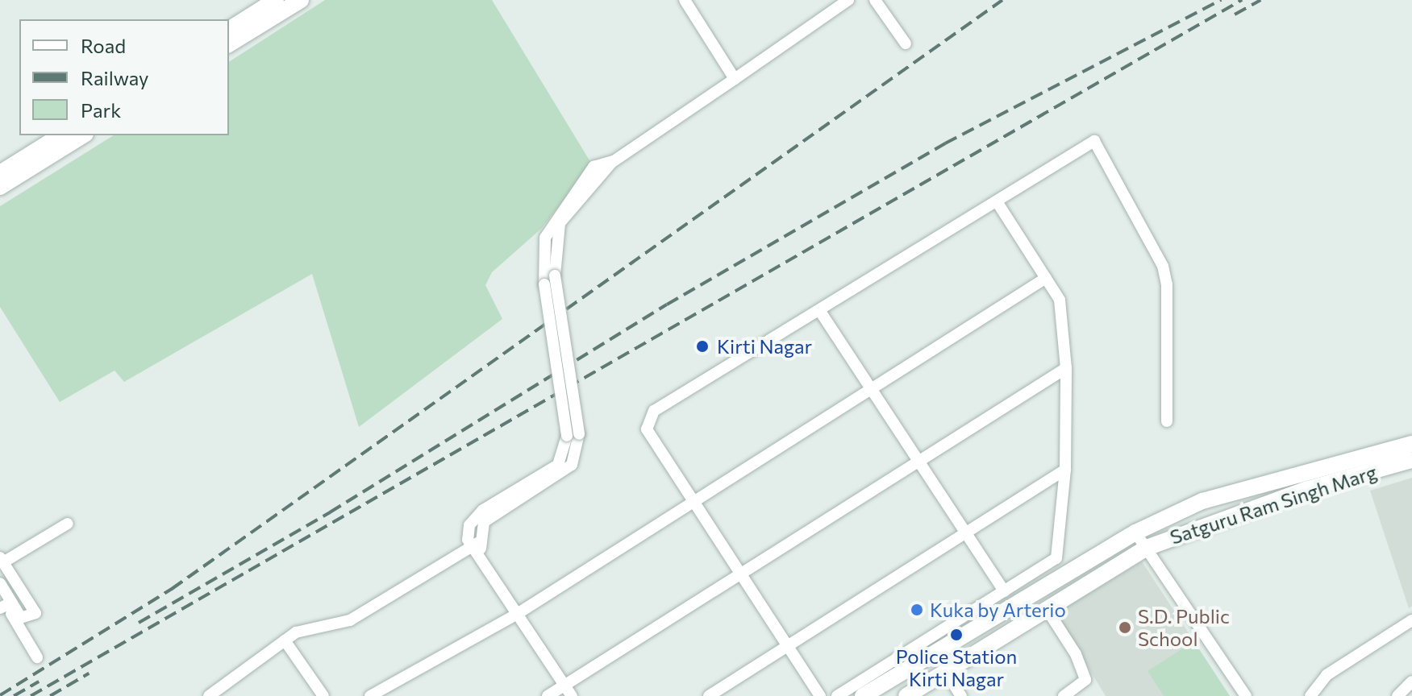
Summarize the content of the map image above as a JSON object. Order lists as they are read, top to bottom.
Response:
{
  "streets": {
    "main road": ["Satguru Ram Singh Marg"]
  },
  "places": [
    "Kirti Nagar",
    "Kuka by Arterio",
    "S.D. Public School",
    "Police Station Kirti Nagar"
  ],
  "legend": ["Road", "Railway", "Park"]
}
